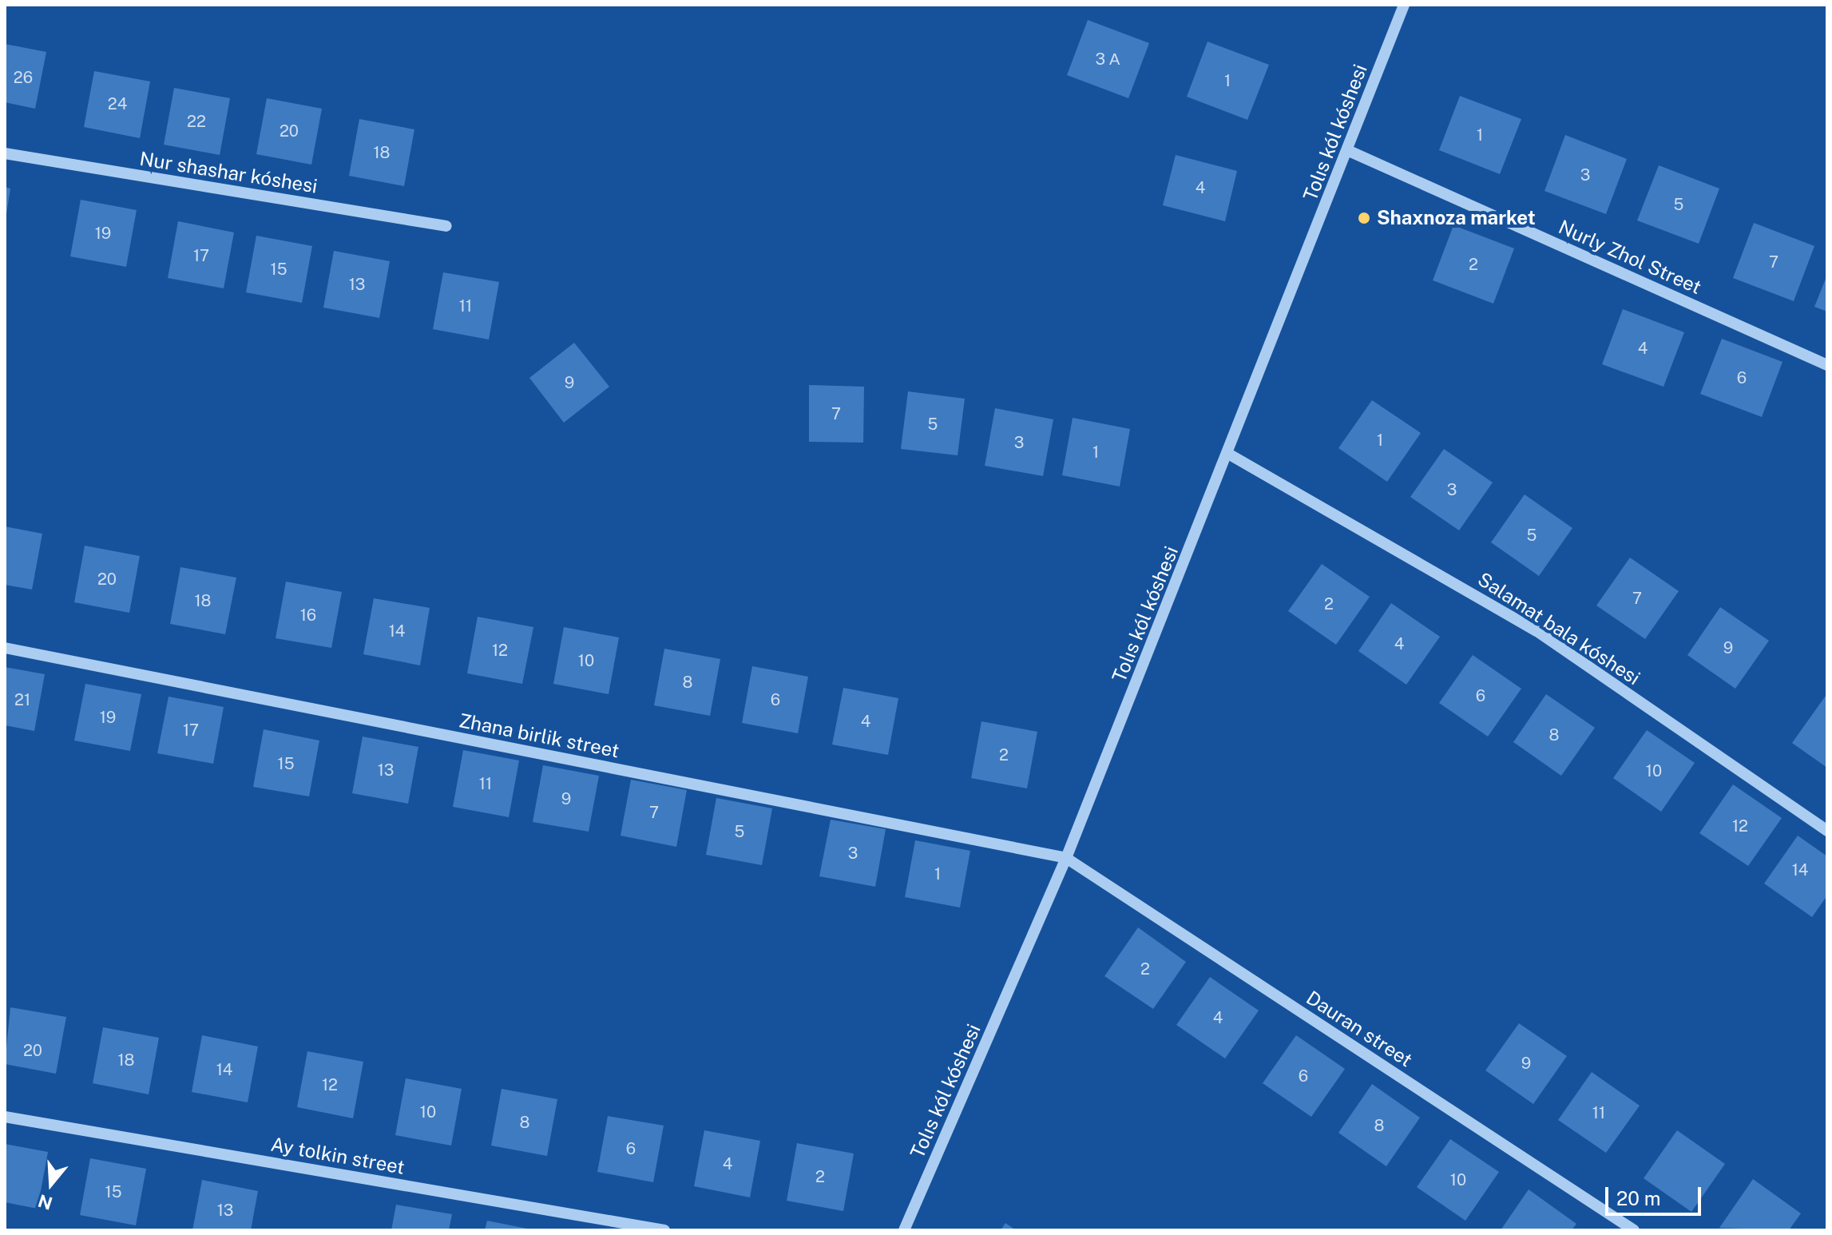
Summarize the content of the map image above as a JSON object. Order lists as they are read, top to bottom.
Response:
{
  "streets": {
    "street": [
      "Tolıs kól kóshesi",
      "Nur shashar kóshesi",
      "Nurly Zhol Street",
      "Salamat bala kóshesi",
      "Zhana birlik street",
      "Dauran street",
      "Ay tolkin street"
    ]
  },
  "crossings": [
    ["Tolıs kól kóshesi", "Nurly Zhol Street"],
    ["Tolıs kól kóshesi", "Salamat bala kóshesi"],
    ["Tolıs kól kóshesi", "Zhana birlik street"],
    ["Tolıs kól kóshesi", "Dauran street"],
    ["Zhana birlik street", "Dauran street"]
  ],
  "places": ["Shaxnoza market"],
  "house_numbers": [
    "3 А",
    "26",
    "1",
    "24",
    "22",
    "20",
    "1",
    "18",
    "3",
    "4",
    "5",
    "19",
    "17",
    "7",
    "2",
    "15",
    "13",
    "11",
    "4",
    "6",
    "9",
    "7",
    "5",
    "1",
    "3",
    "1",
    "3",
    "5",
    "20",
    "7",
    "18",
    "2",
    "16",
    "14",
    "4",
    "9",
    "12",
    "10",
    "8",
    "6",
    "21",
    "6",
    "19",
    "4",
    "17",
    "8",
    "2",
    "15",
    "13",
    "10",
    "11",
    "9",
    "7",
    "12",
    "5",
    "3",
    "14",
    "1",
    "2",
    "4",
    "20",
    "18",
    "9",
    "14",
    "6",
    "12",
    "10",
    "11",
    "8",
    "8",
    "6",
    "4",
    "2",
    "10",
    "15",
    "13"
  ],
  "scale_bar": "20 m",
  "north": "bottom"
}
